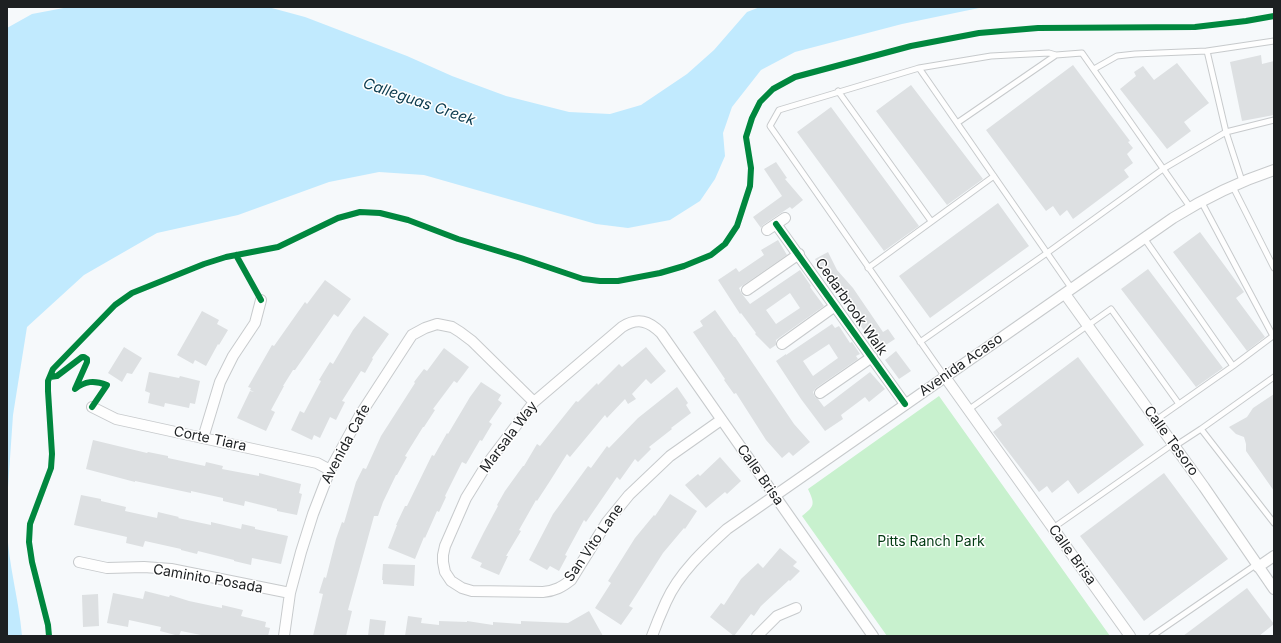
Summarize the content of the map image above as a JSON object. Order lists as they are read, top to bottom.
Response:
{
  "streets": {
    "street": [
      "Cedarbrook Walk",
      "Avenida Acaso",
      "Marsala Way",
      "Corte Tiara",
      "Calle Tesoro",
      "Avenida Cafe",
      "Calle Brisa",
      "San Vito Lane",
      "Caminito Posada"
    ]
  },
  "crossings": [
    ["Cedarbrook Walk", "Avenida Acaso"],
    ["Avenida Acaso", "Calle Tesoro"],
    ["Avenida Acaso", "Calle Brisa"],
    ["Marsala Way", "Avenida Cafe"],
    ["Marsala Way", "Calle Brisa"],
    ["Marsala Way", "San Vito Lane"],
    ["Corte Tiara", "Avenida Cafe"],
    ["Avenida Cafe", "Caminito Posada"],
    ["Calle Brisa", "San Vito Lane"]
  ],
  "water": ["Calleguas Creek"],
  "parks": ["Pitts Ranch Park"]
}
